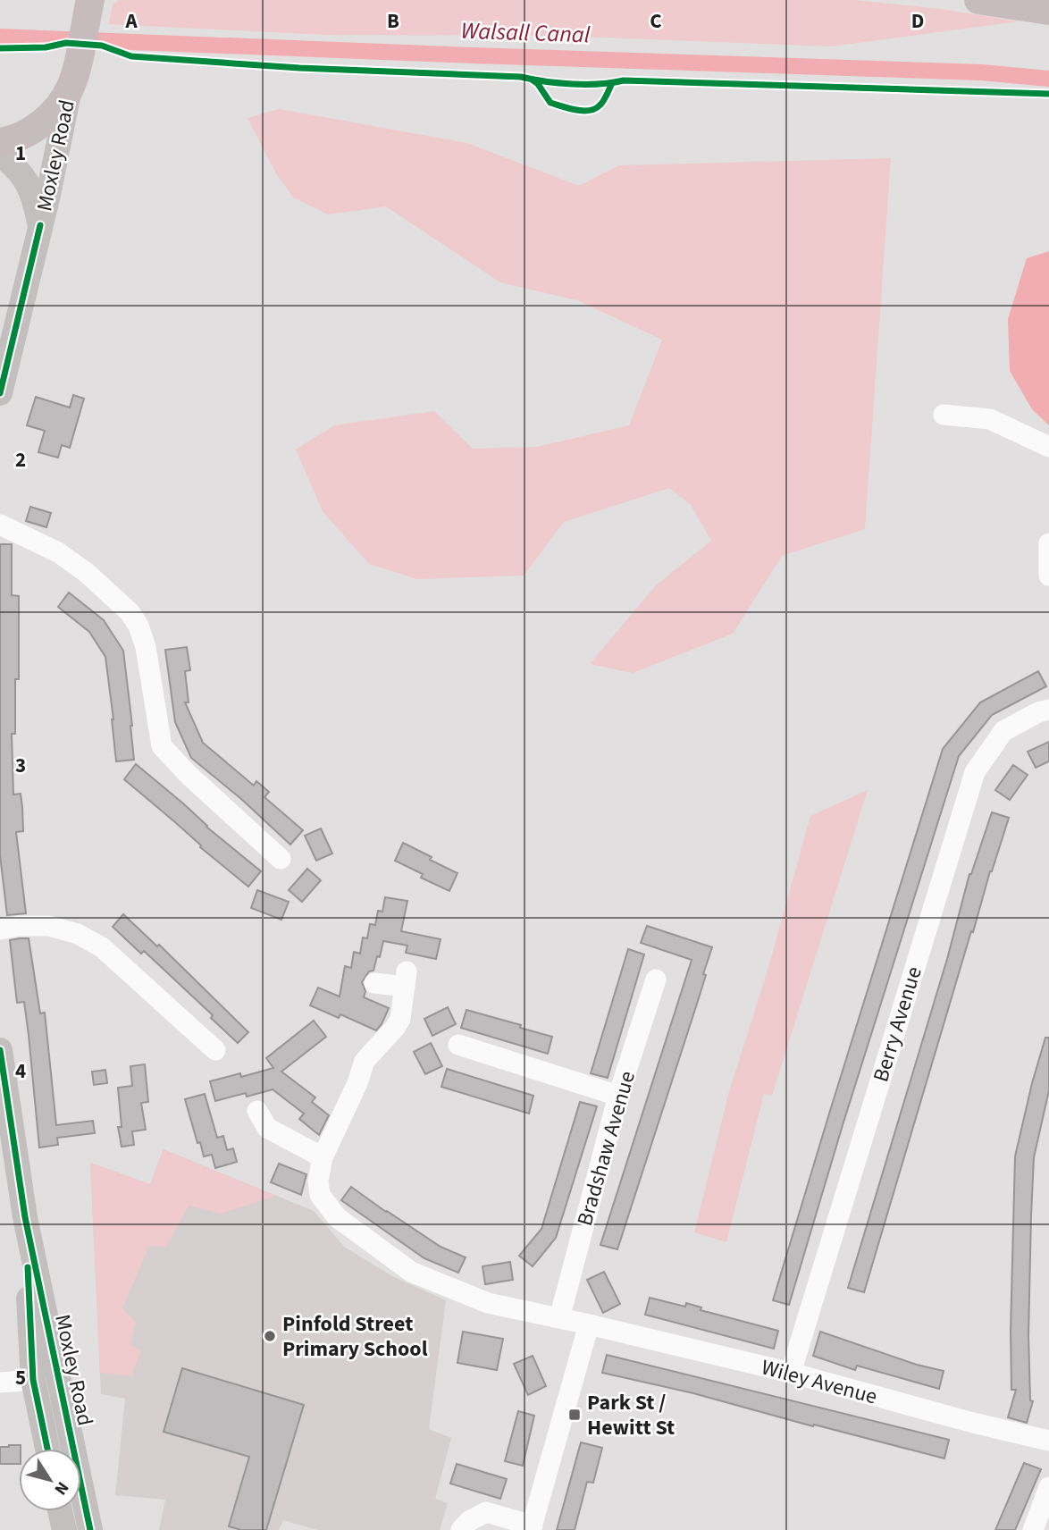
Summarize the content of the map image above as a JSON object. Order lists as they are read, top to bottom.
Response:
{
  "streets": {
    "main road": ["Moxley Road"],
    "street": ["Berry Avenue", "Bradshaw Avenue", "Wiley Avenue"]
  },
  "crossings": [
    ["Berry Avenue", "Wiley Avenue"],
    ["Bradshaw Avenue", "Wiley Avenue"]
  ],
  "water": ["Walsall Canal"],
  "places": {
    "other": ["Pinfold Street Primary School"],
    "transit": ["Park St / Hewitt St"]
  },
  "north": "bottom right",
  "grid": {
    "columns": [
      "A",
      "B",
      "C",
      "D"
    ],
    "rows": [
      "1",
      "2",
      "3",
      "4",
      "5"
    ]
  }
}
